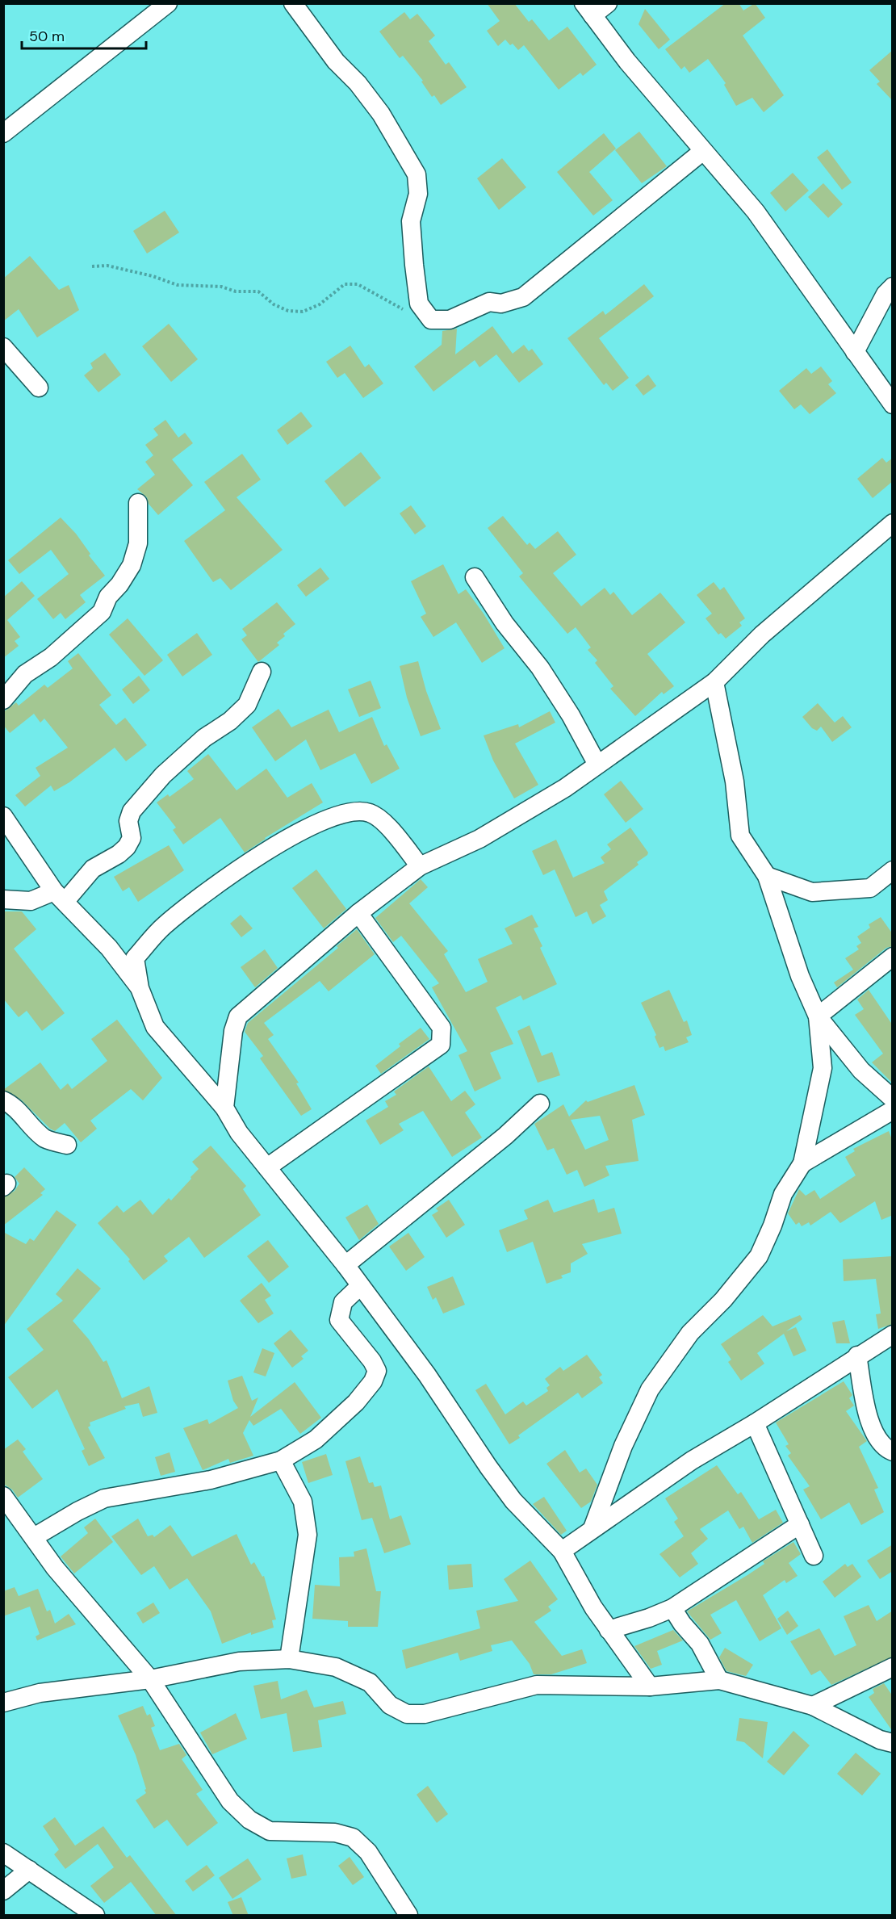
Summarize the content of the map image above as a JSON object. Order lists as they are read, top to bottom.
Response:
{
  "scale_bar": "50 m"
}
